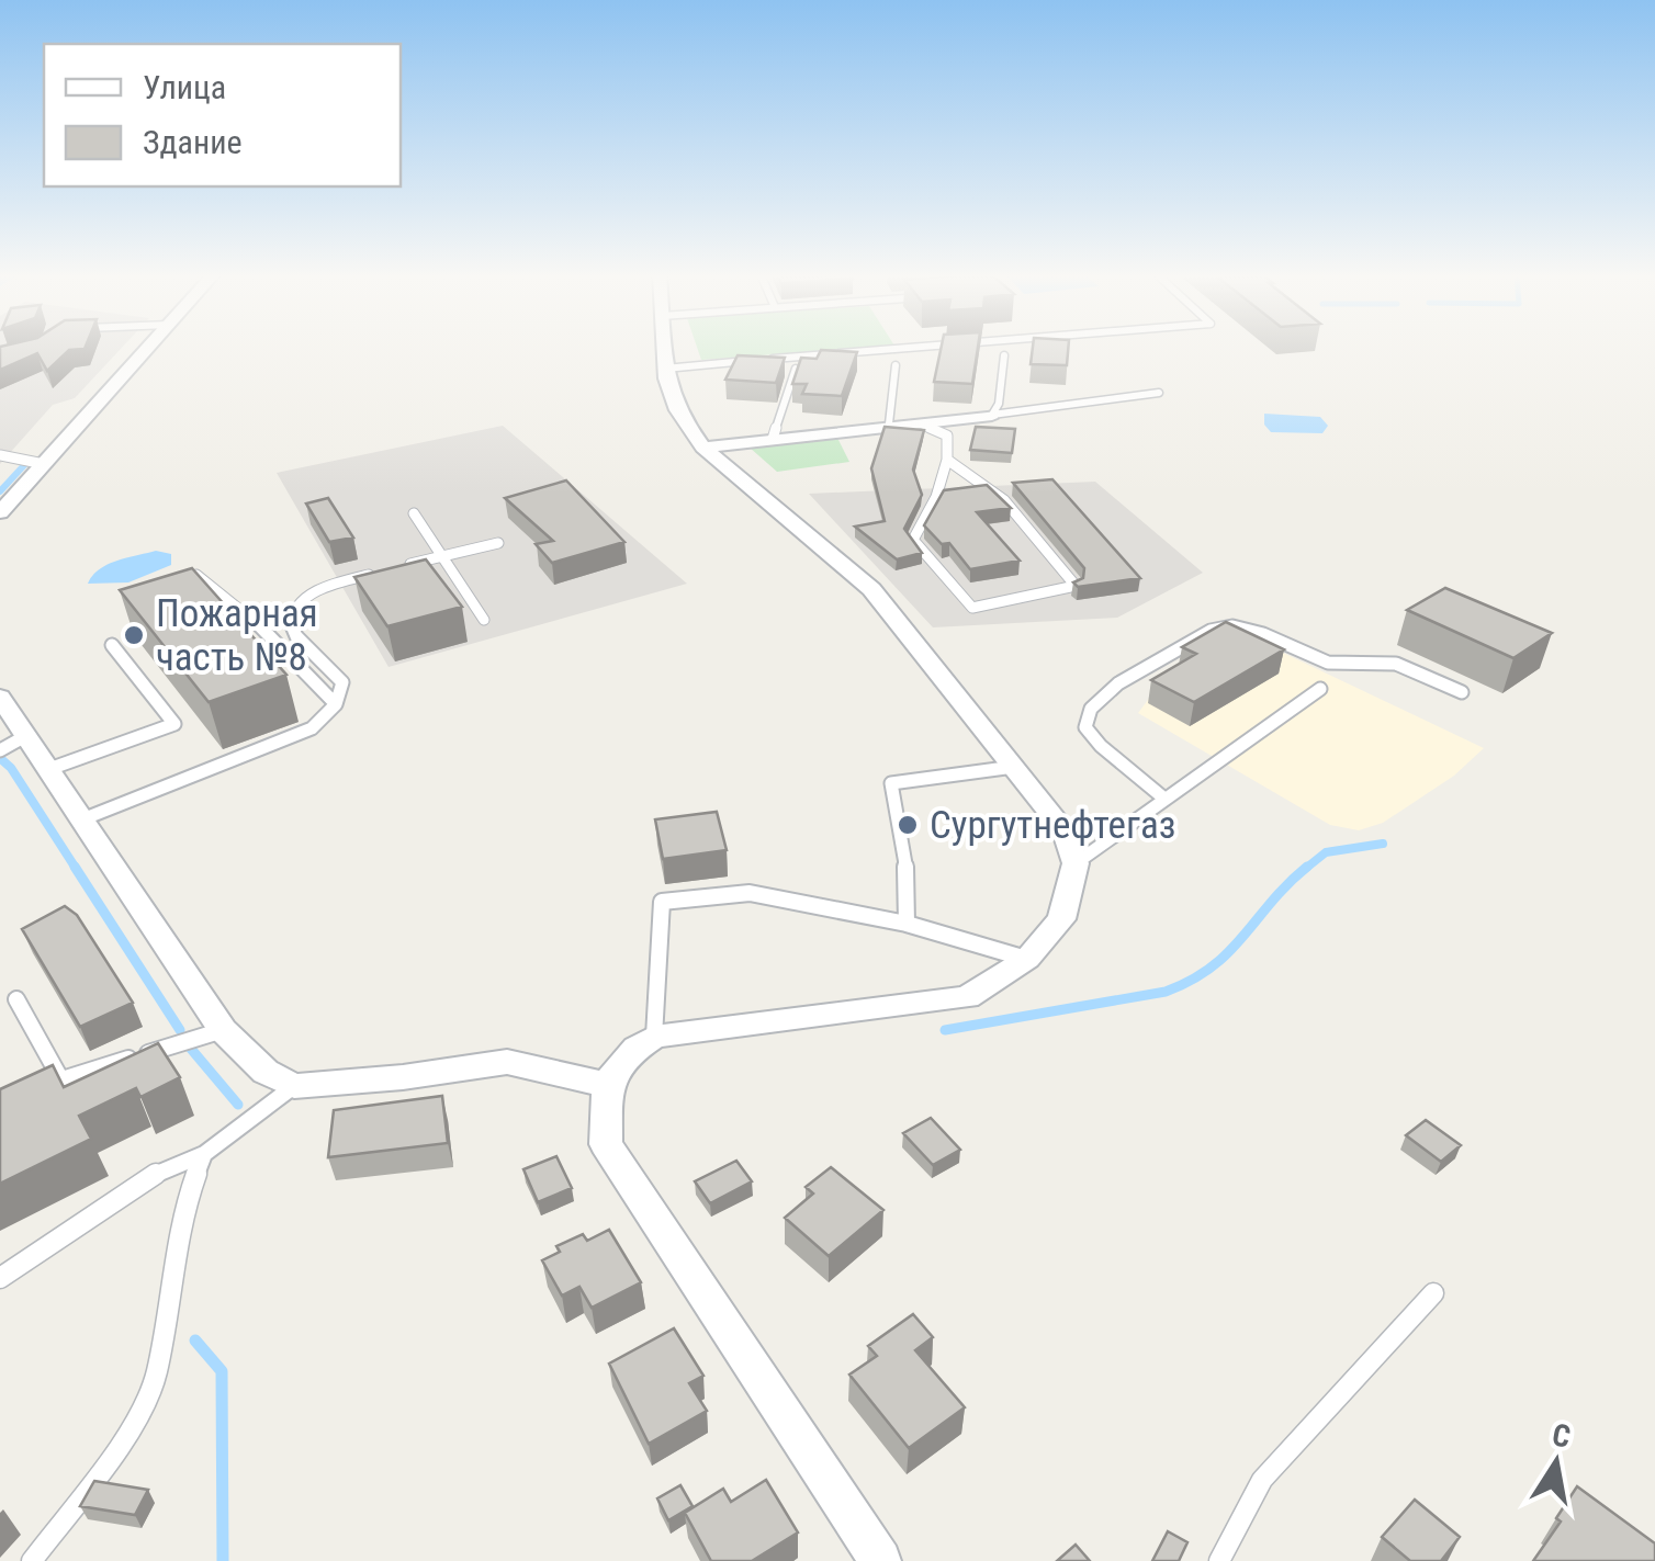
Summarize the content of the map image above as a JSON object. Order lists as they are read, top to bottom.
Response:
{
  "places": ["Пожарная часть №8", "Сургутнефтегаз"],
  "legend": ["Улица", "Здание"],
  "north": "top"
}
